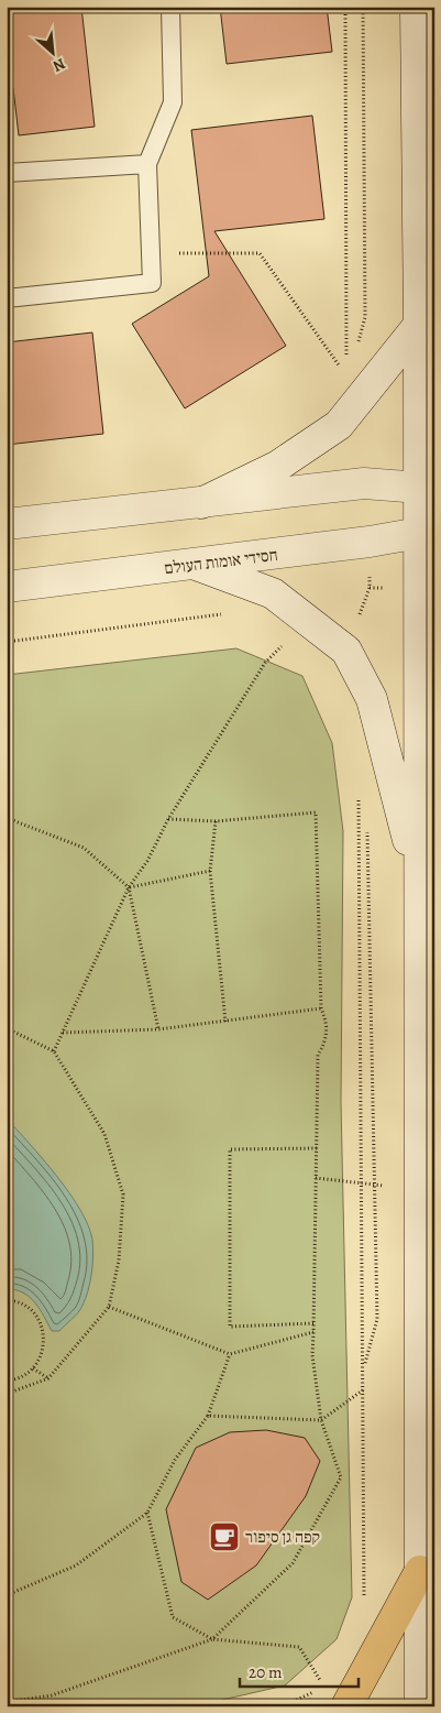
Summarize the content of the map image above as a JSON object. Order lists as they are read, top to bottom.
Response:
{
  "streets": {
    "main road": ["חסידי אומות העולם"]
  },
  "places": {
    "cafe": ["קפה גן סיפור"]
  },
  "scale_bar": "20 m",
  "north": "bottom right"
}
